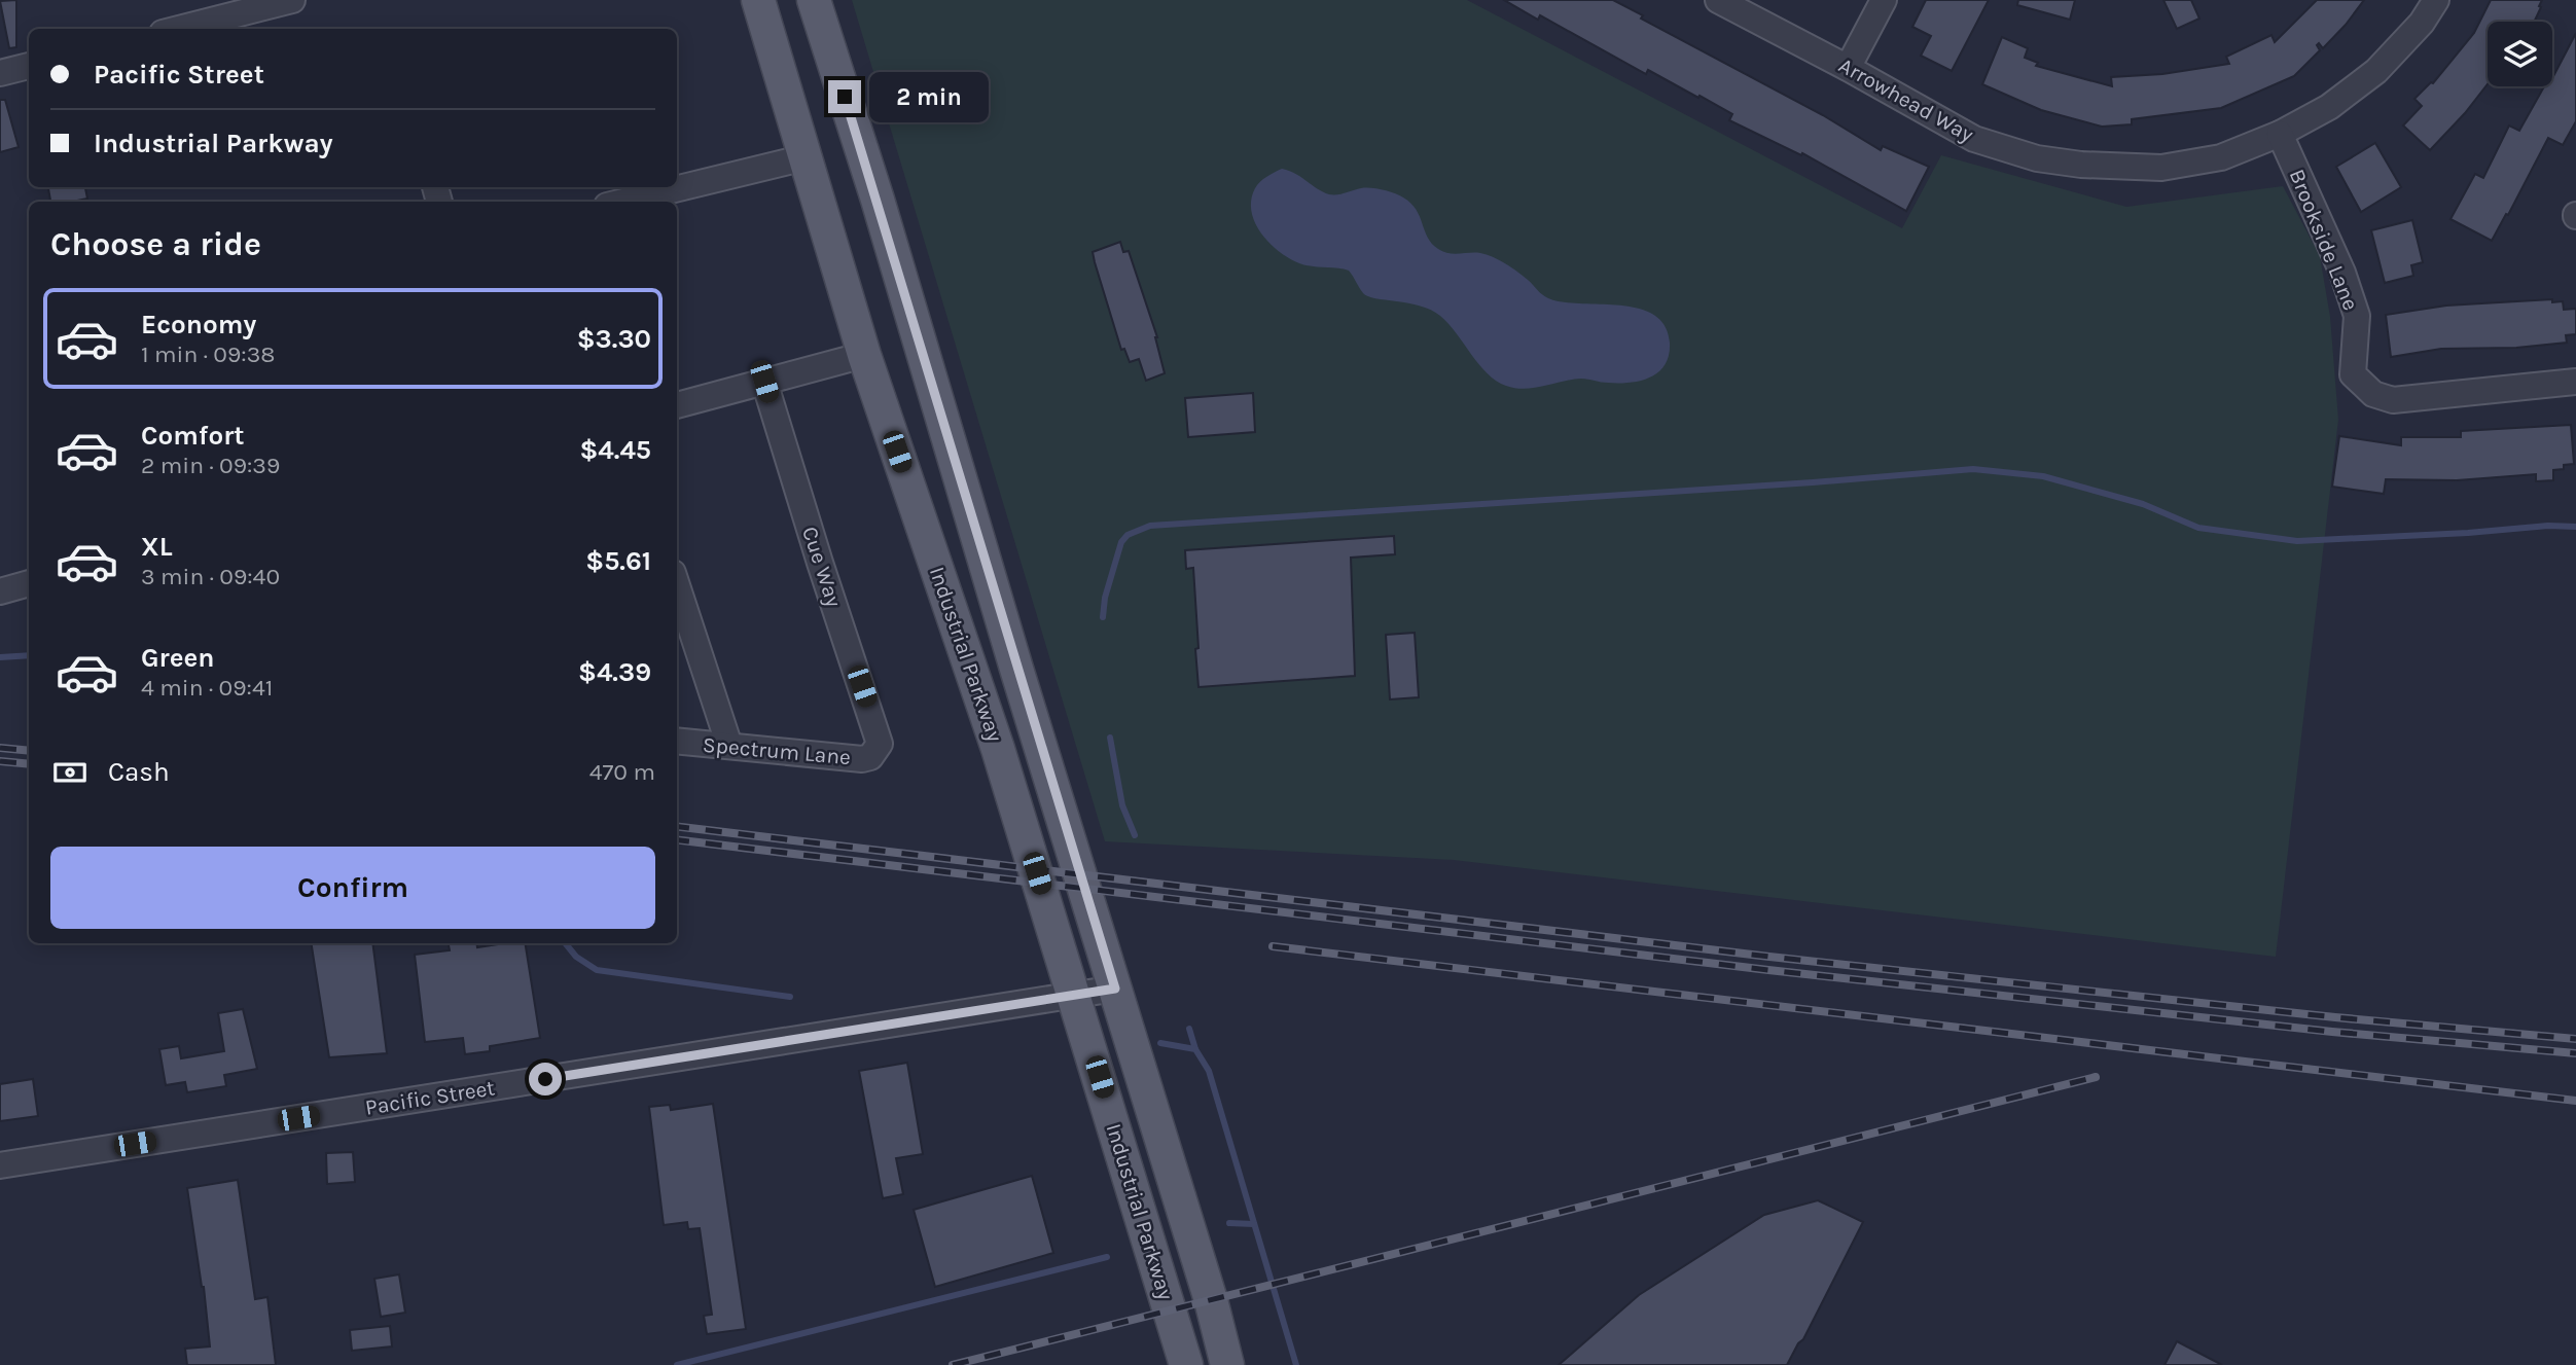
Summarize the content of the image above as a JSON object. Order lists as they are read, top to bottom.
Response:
{
  "streets": {
    "main road": ["Industrial Parkway"],
    "street": [
      "Arrowhead Way",
      "Brookside Lane",
      "Cue Way",
      "Spectrum Lane",
      "Pacific Street"
    ]
  },
  "crossings": [
    ["Arrowhead Way", "Brookside Lane"],
    ["Cue Way", "Spectrum Lane"],
    ["Industrial Parkway", "Pacific Street"]
  ],
  "page": {
    "banner": ["Pacific Street", "Industrial Parkway"],
    "bubble": "2 min",
    "heading": "Choose a ride",
    "list": [
      {
        "name": "Economy",
        "note": "1 min · 09:38",
        "value": "$3.30"
      },
      {
        "name": "Comfort",
        "note": "2 min · 09:39",
        "value": "$4.45"
      },
      {
        "name": "XL",
        "note": "3 min · 09:40",
        "value": "$5.61"
      },
      {
        "name": "Green",
        "note": "4 min · 09:41",
        "value": "$4.39"
      }
    ],
    "pay": ["Cash", "470 m"],
    "buttons": "Confirm"
  }
}
